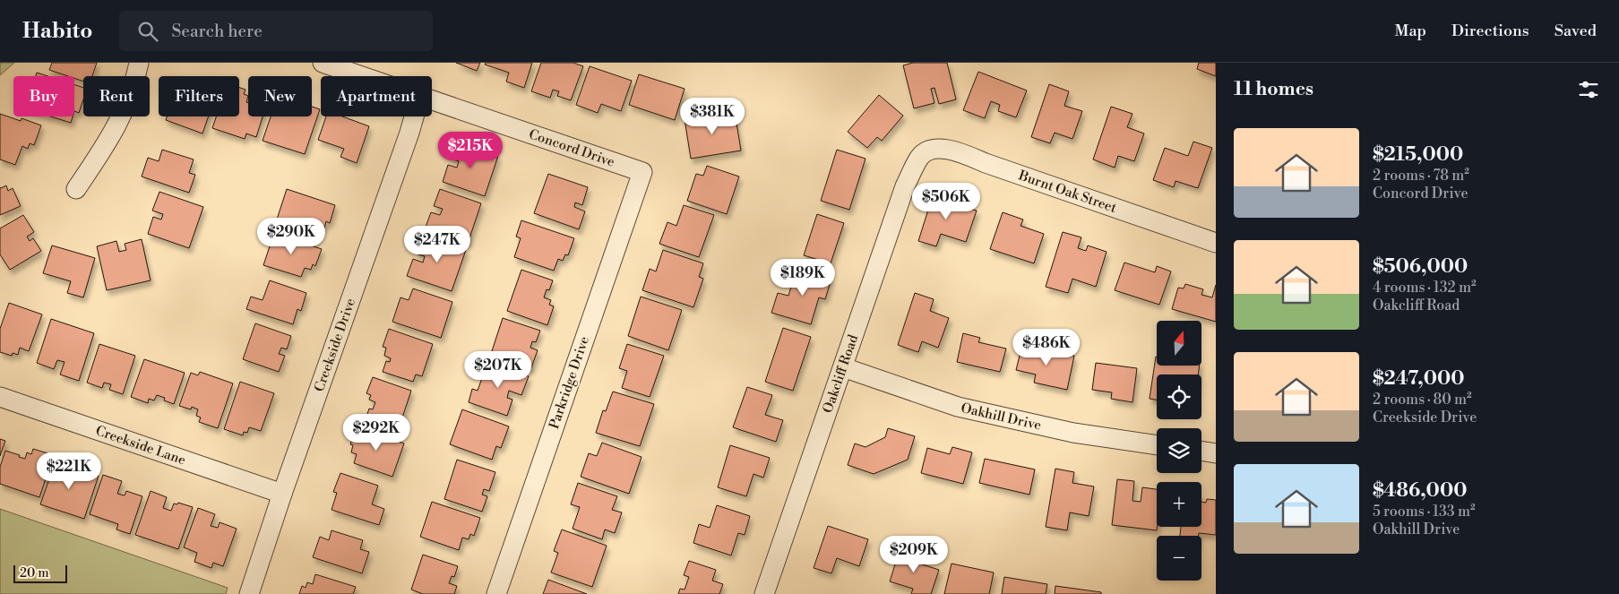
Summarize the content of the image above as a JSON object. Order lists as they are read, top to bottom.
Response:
{
  "streets": {
    "street": [
      "Concord Drive",
      "Burnt Oak Street",
      "Creekside Drive",
      "Oakcliff Road",
      "Parkridge Drive",
      "Oakhill Drive",
      "Creekside Lane"
    ]
  },
  "crossings": [
    ["Concord Drive", "Parkridge Drive"],
    ["Burnt Oak Street", "Oakcliff Road"],
    ["Creekside Drive", "Creekside Lane"],
    ["Oakcliff Road", "Oakhill Drive"]
  ],
  "scale_bar": "20 m",
  "north": "top",
  "page": {
    "header": "Habito",
    "search": "Search here",
    "nav": ["Map", "Directions", "Saved"],
    "heading": "11 homes",
    "chip": [
      "Buy",
      "Rent",
      "Filters",
      "New",
      "Apartment"
    ],
    "price": [
      "$381K",
      "$215K",
      "$506K",
      "$290K",
      "$247K",
      "$189K",
      "$486K",
      "$207K",
      "$292K",
      "$221K",
      "$209K"
    ],
    "list": [
      {
        "name": "$215,000",
        "note": "2 rooms · 78 m² · Concord Drive"
      },
      {
        "name": "$506,000",
        "note": "4 rooms · 132 m² · Oakcliff Road"
      },
      {
        "name": "$247,000",
        "note": "2 rooms · 80 m² · Creekside Drive"
      },
      {
        "name": "$486,000",
        "note": "5 rooms · 133 m² · Oakhill Drive"
      }
    ],
    "map_buttons": ["+", "−"],
    "scale": "20 m"
  }
}
